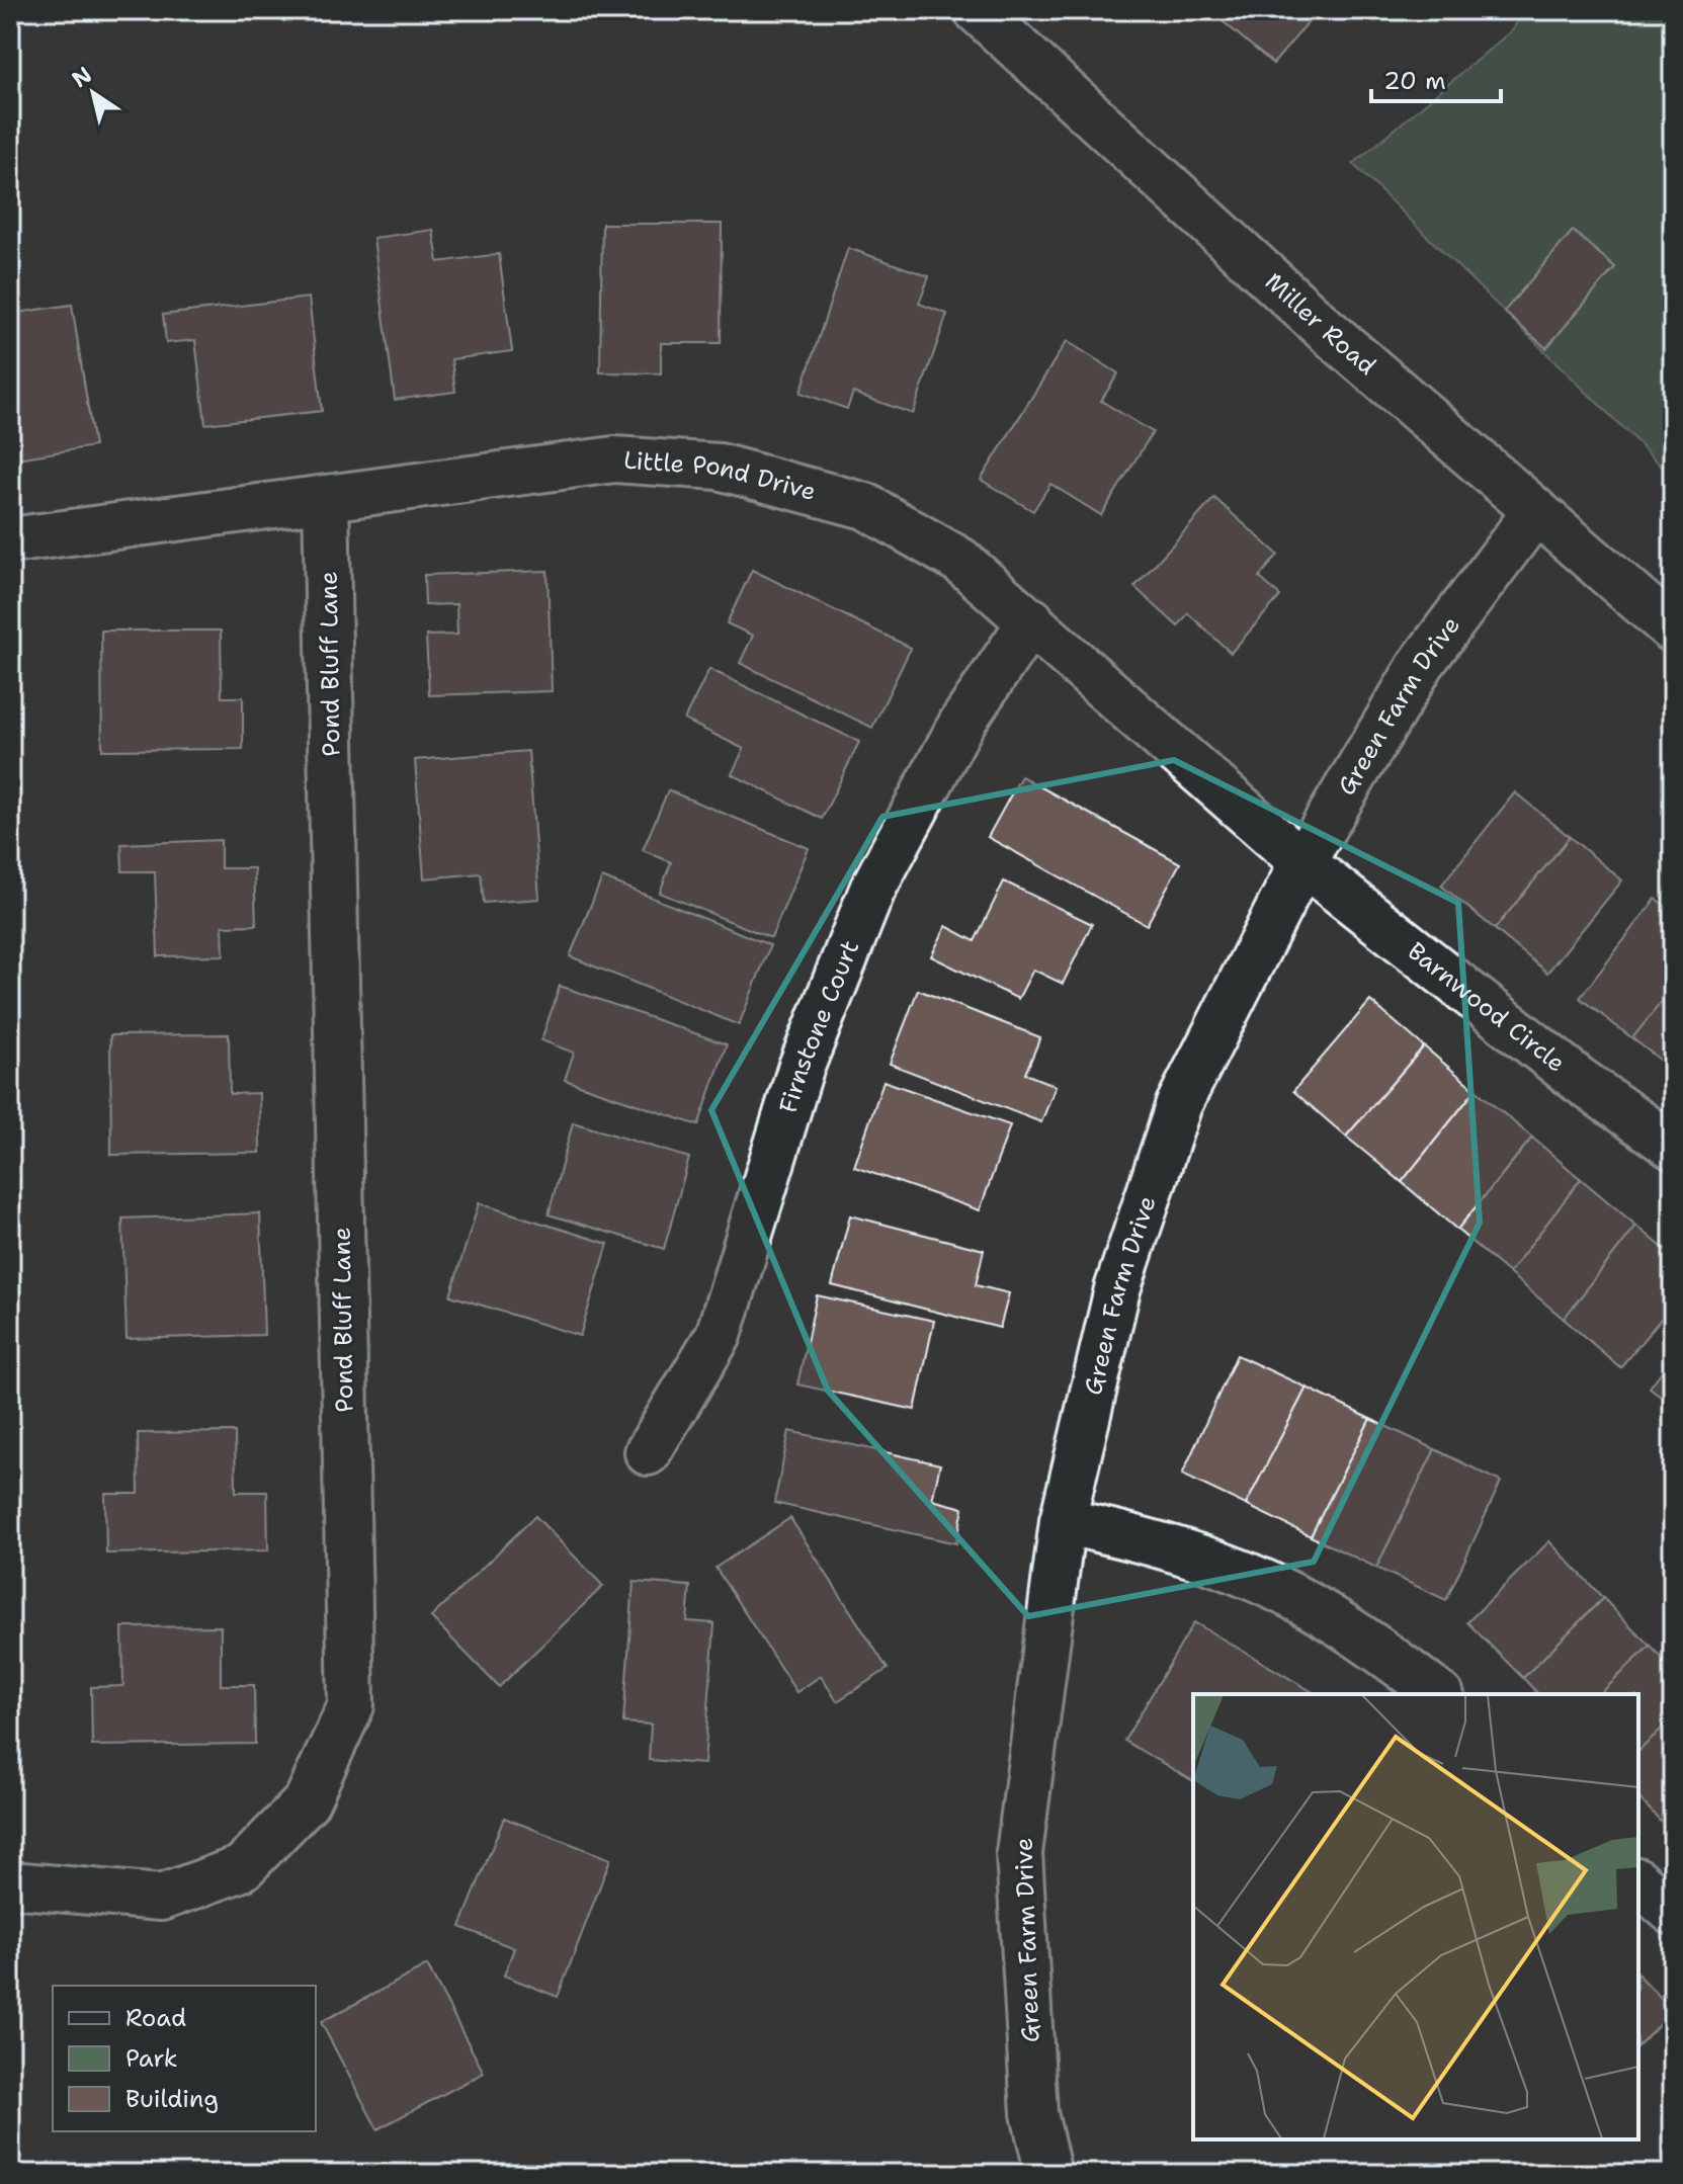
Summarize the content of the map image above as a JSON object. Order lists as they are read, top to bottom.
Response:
{
  "streets": {
    "street": [
      "Miller Road",
      "Little Pond Drive",
      "Pond Bluff Lane",
      "Green Farm Drive",
      "Barnwood Circle",
      "Firnstone Court"
    ]
  },
  "crossings": [
    ["Miller Road", "Green Farm Drive"],
    ["Little Pond Drive", "Pond Bluff Lane"],
    ["Little Pond Drive", "Green Farm Drive"],
    ["Little Pond Drive", "Barnwood Circle"],
    ["Little Pond Drive", "Firnstone Court"],
    ["Green Farm Drive", "Barnwood Circle"]
  ],
  "legend": ["Road", "Park", "Building"],
  "scale_bar": "20 m",
  "north": "top left"
}
